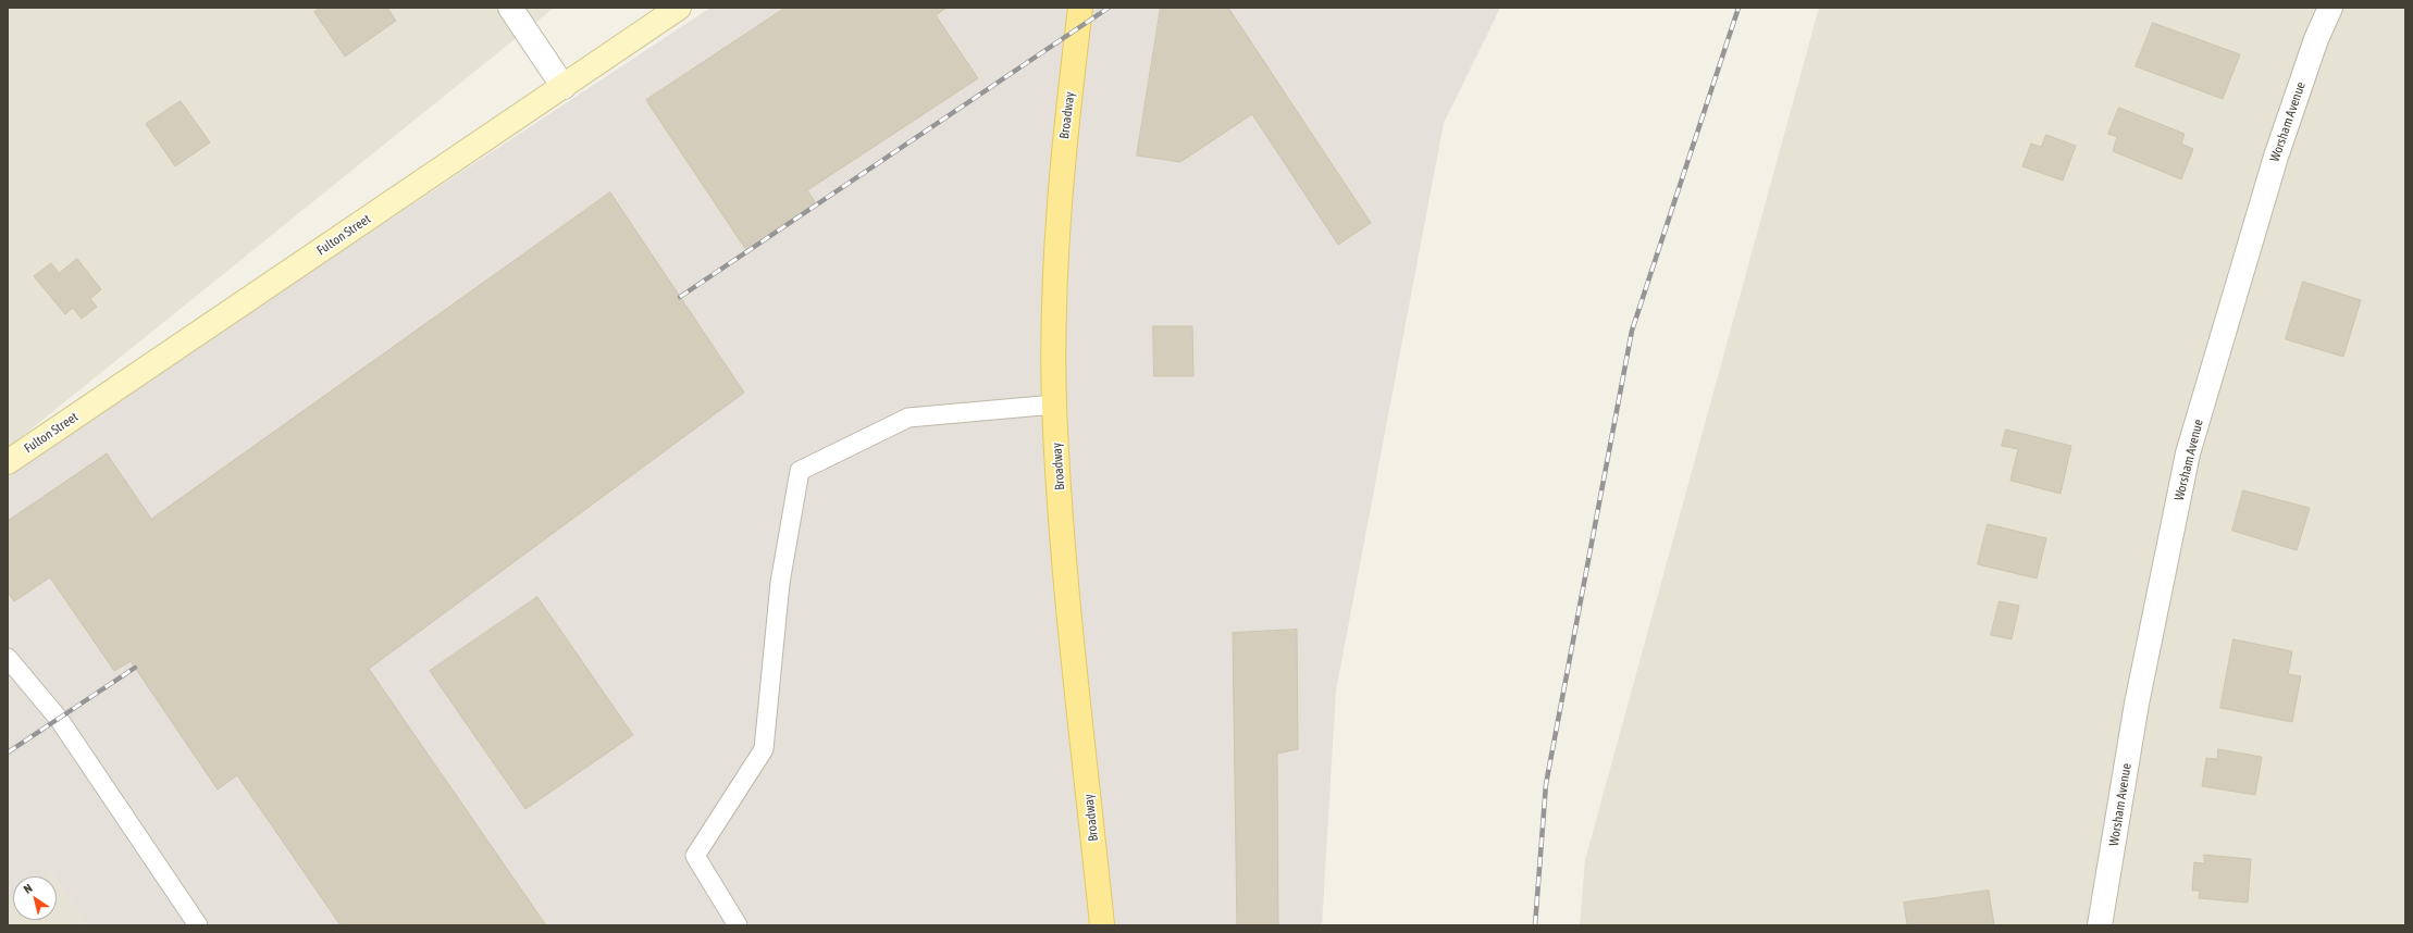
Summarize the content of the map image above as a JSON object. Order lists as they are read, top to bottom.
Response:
{
  "streets": {
    "main road": ["Broadway"],
    "street": ["Worsham Avenue", "Fulton Street"]
  },
  "north": "top left"
}
